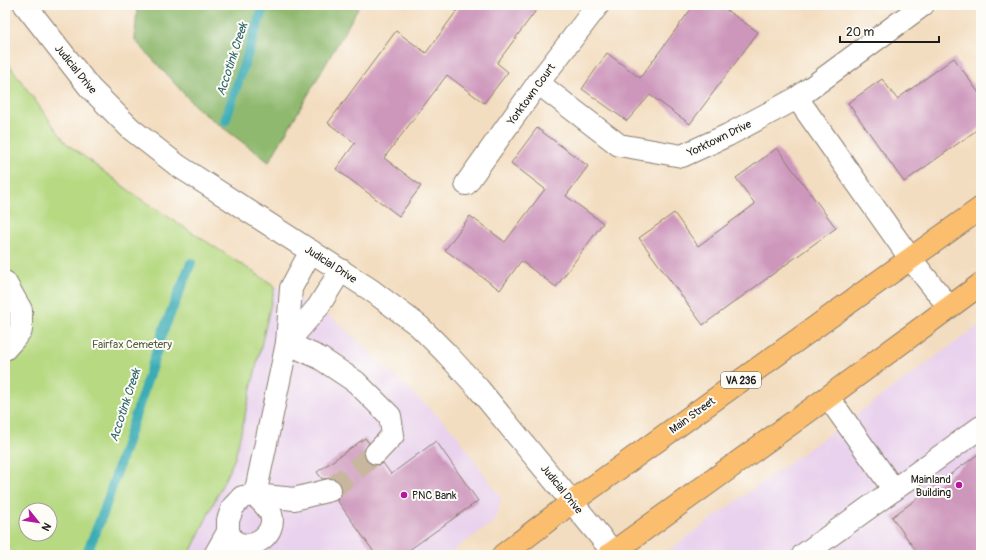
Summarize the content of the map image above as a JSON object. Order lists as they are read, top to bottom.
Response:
{
  "streets": {
    "main road": ["VA 236", "Main Street"],
    "street": ["Judicial Drive", "Yorktown Court", "Yorktown Drive"]
  },
  "crossings": [
    ["Judicial Drive", "Main Street"],
    ["Yorktown Court", "Yorktown Drive"]
  ],
  "water": ["Accotink Creek"],
  "parks": ["Fairfax Cemetery"],
  "places": ["Mainland Building", "PNC Bank"],
  "scale_bar": "20 m",
  "north": "bottom right"
}
